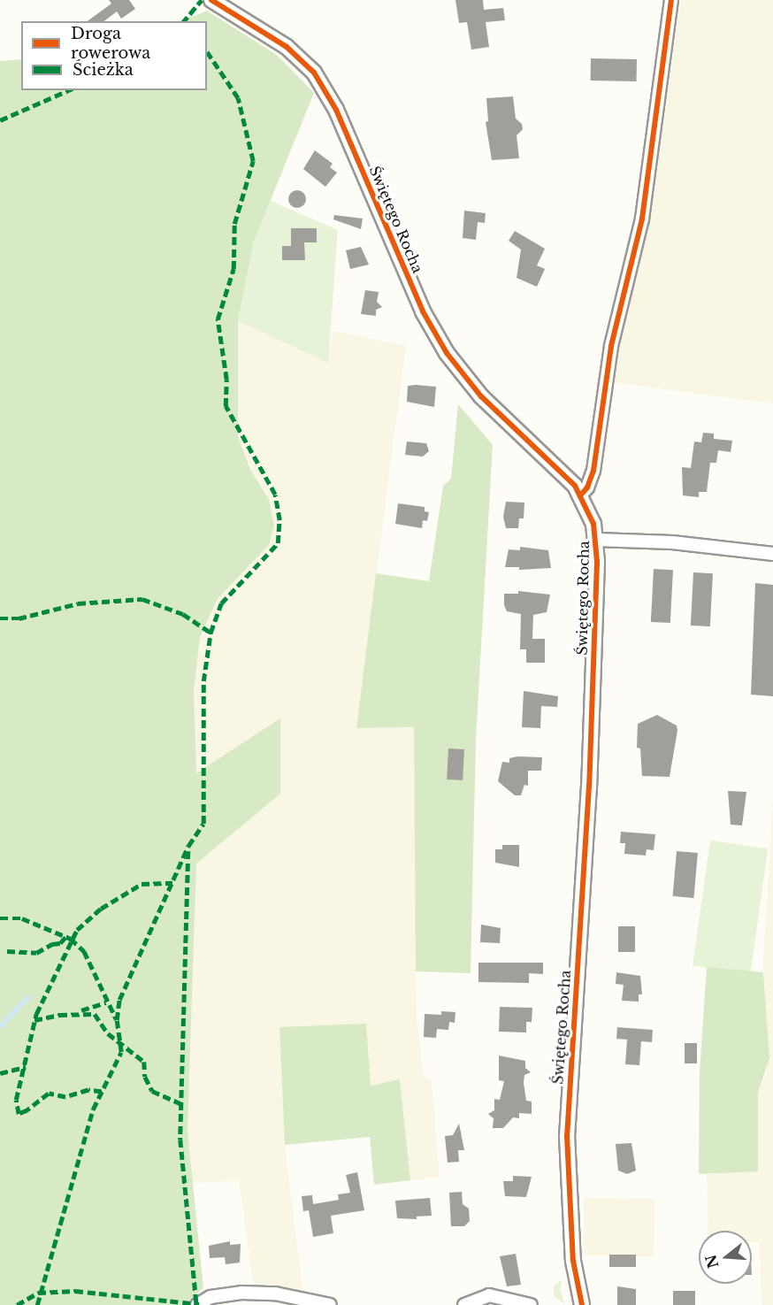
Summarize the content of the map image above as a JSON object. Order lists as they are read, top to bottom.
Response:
{
  "streets": {
    "street": ["Świętego Rocha"]
  },
  "legend": ["Droga rowerowa", "Ścieżka"],
  "north": "left"
}
